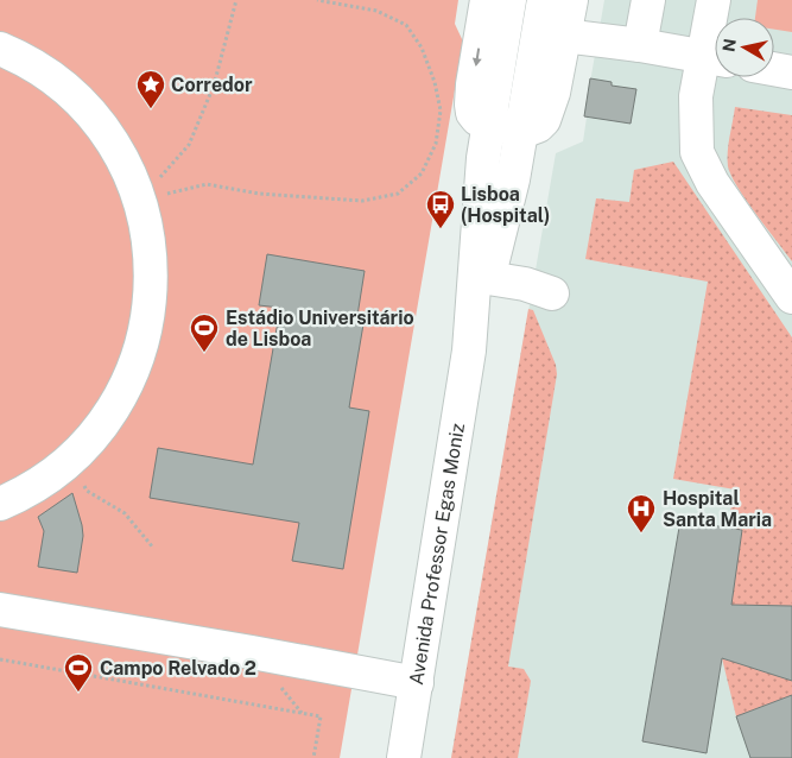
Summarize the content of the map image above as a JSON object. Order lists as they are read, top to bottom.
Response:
{
  "streets": {
    "main road": ["Avenida Professor Egas Moniz"]
  },
  "places": {
    "place": ["Corredor"],
    "bus stop": ["Lisboa (Hospital)"],
    "sports": ["Estádio Universitário de Lisboa", "Campo Relvado 2"],
    "hospital": ["Hospital Santa Maria"]
  },
  "north": "left"
}
